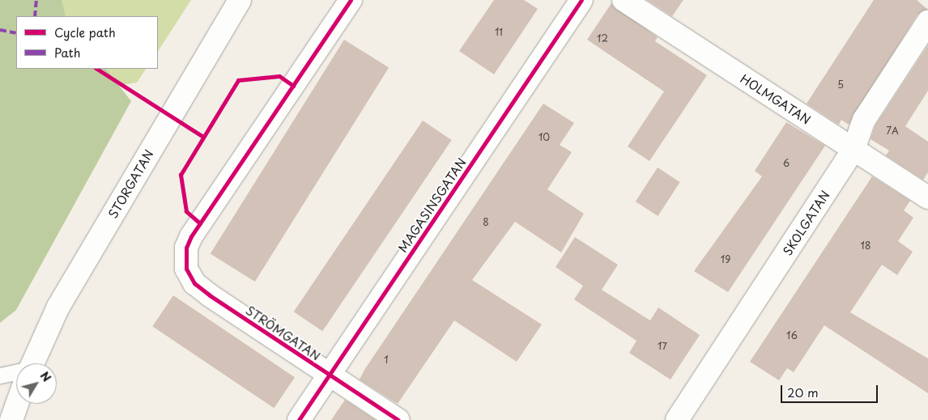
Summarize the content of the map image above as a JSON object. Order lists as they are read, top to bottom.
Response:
{
  "streets": {
    "street": [
      "HOLMGATAN",
      "STORGATAN",
      "MAGASINSGATAN",
      "SKOLGATAN",
      "STRÖMGATAN"
    ]
  },
  "crossings": [
    ["HOLMGATAN", "SKOLGATAN"],
    ["MAGASINSGATAN", "STRÖMGATAN"]
  ],
  "house_numbers": [
    "11",
    "12",
    "5",
    "7A",
    "10",
    "6",
    "8",
    "18",
    "19",
    "16",
    "17",
    "1"
  ],
  "legend": ["Cycle path", "Path"],
  "scale_bar": "20 m",
  "north": "top right"
}
